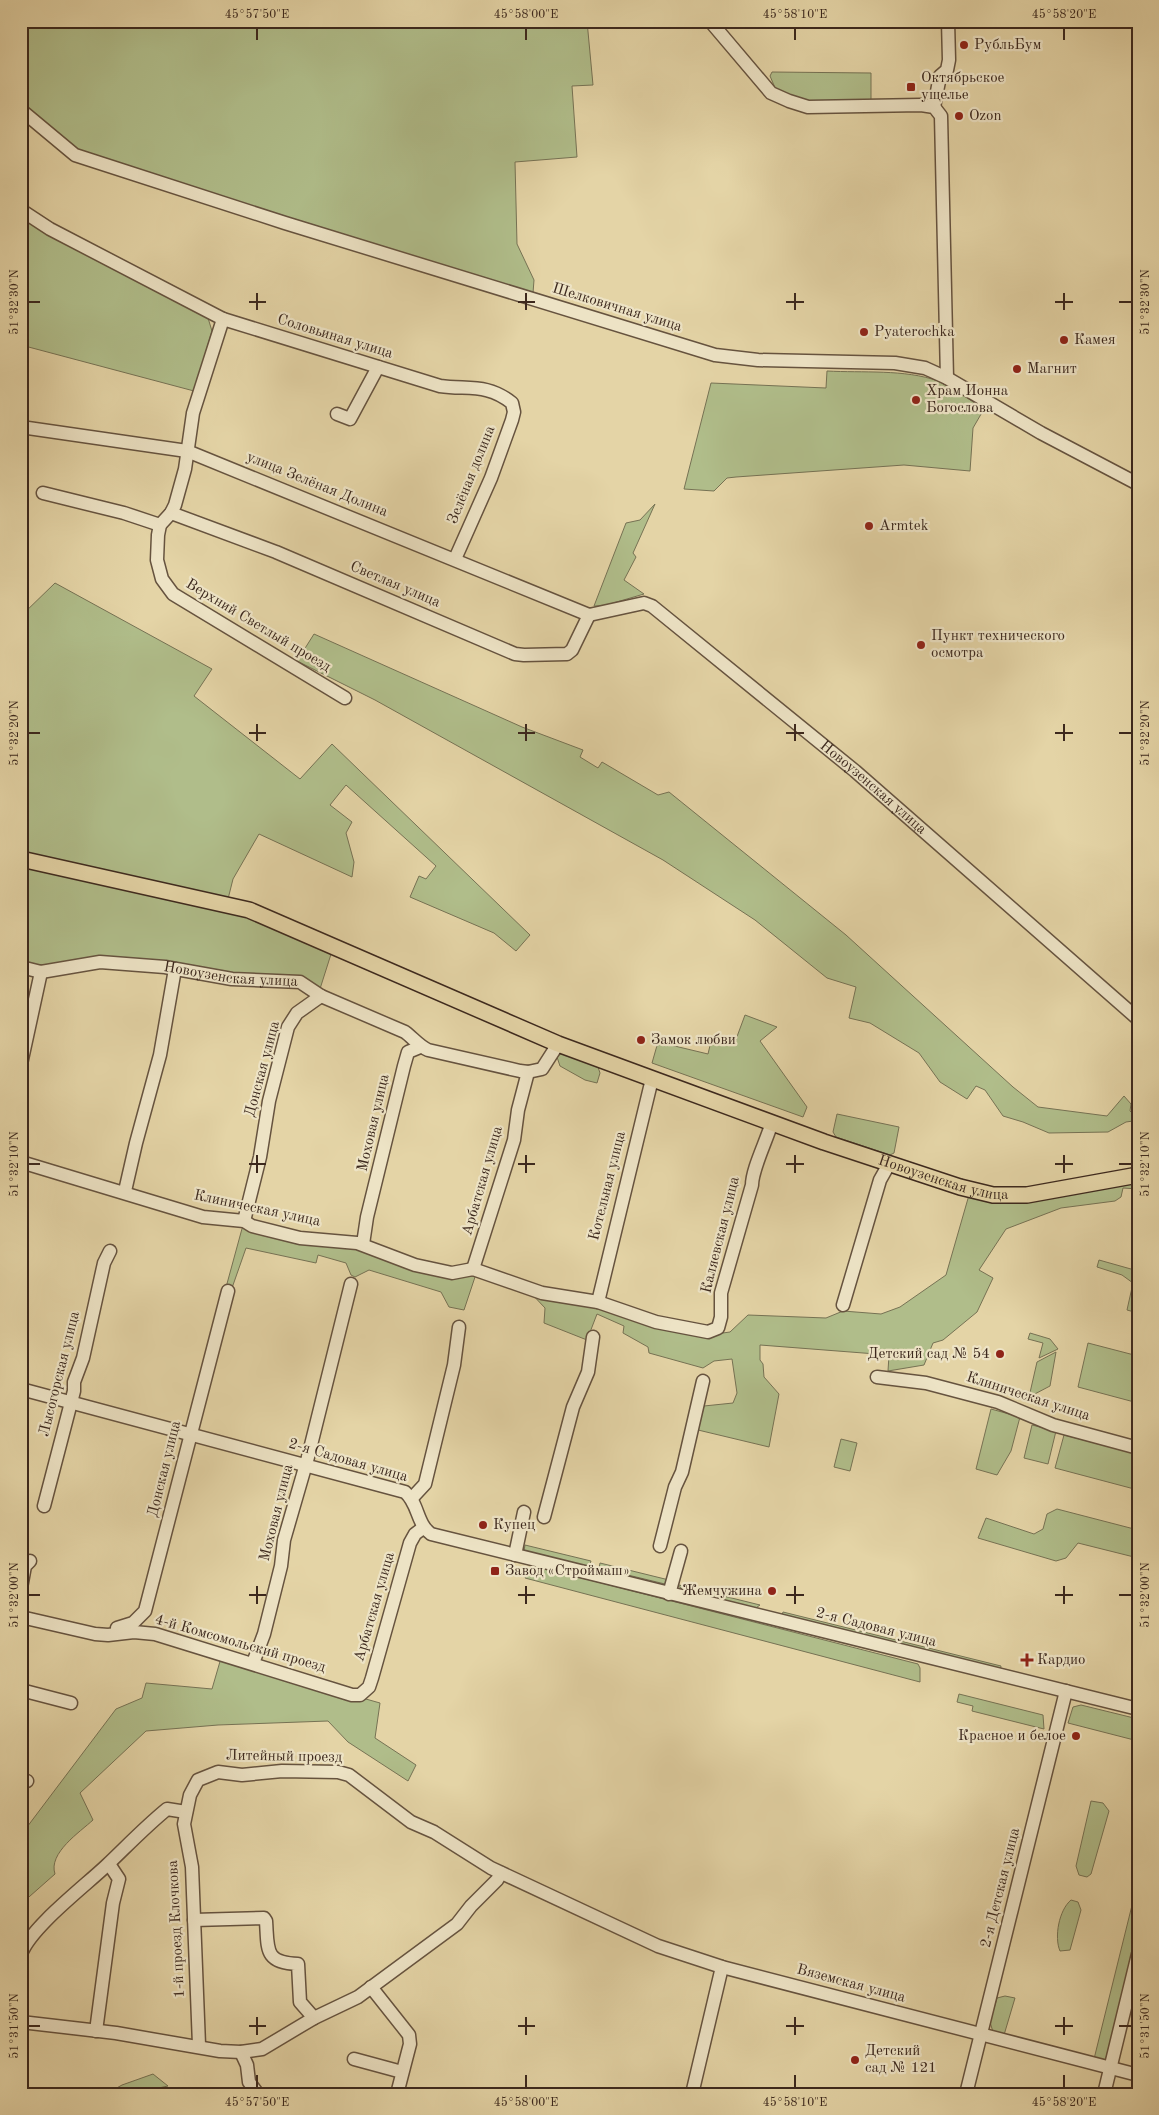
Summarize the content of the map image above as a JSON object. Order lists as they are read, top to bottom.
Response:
{
  "streets": {
    "main road": ["Новоузенская улица"],
    "street": [
      "Шелковичная улица",
      "Соловьиная улица",
      "Зелёная долина",
      "улица Зелёная Долина",
      "Светлая улица",
      "Верхний Светлый проезд",
      "Донская улица",
      "Моховая улица",
      "Арбатская улица",
      "Котельная улица",
      "Клиническая улица",
      "Каляевская улица",
      "Лысогорская улица",
      "2-я Садовая улица",
      "4-й Комсомольский проезд",
      "Литейный проезд",
      "2-я Детская улица",
      "1-й проезд Клочкова",
      "Вяземская улица"
    ]
  },
  "crossings": [
    ["Соловьиная улица", "Зелёная долина"],
    ["Зелёная долина", "улица Зелёная Долина"],
    ["улица Зелёная Долина", "Светлая улица"],
    ["улица Зелёная Долина", "Новоузенская улица"],
    ["Светлая улица", "Новоузенская улица"],
    ["Новоузенская улица", "Донская улица"],
    ["Новоузенская улица", "Моховая улица"],
    ["Новоузенская улица", "Арбатская улица"],
    ["Новоузенская улица", "Котельная улица"],
    ["Новоузенская улица", "Каляевская улица"],
    ["Донская улица", "Клиническая улица"],
    ["Донская улица", "2-я Садовая улица"],
    ["Донская улица", "4-й Комсомольский проезд"],
    ["Моховая улица", "Клиническая улица"],
    ["Моховая улица", "2-я Садовая улица"],
    ["Моховая улица", "4-й Комсомольский проезд"],
    ["Арбатская улица", "Клиническая улица"],
    ["Арбатская улица", "2-я Садовая улица"],
    ["Арбатская улица", "4-й Комсомольский проезд"],
    ["Котельная улица", "Клиническая улица"],
    ["Клиническая улица", "Каляевская улица"],
    ["Лысогорская улица", "2-я Садовая улица"],
    ["2-я Садовая улица", "2-я Детская улица"],
    ["Литейный проезд", "1-й проезд Клочкова"],
    ["Литейный проезд", "Вяземская улица"],
    ["2-я Детская улица", "Вяземская улица"]
  ],
  "places": {
    "other": [
      "РубльБум",
      "Ozon",
      "Pyaterochka",
      "Камея",
      "Магнит",
      "Храм Ионна Богослова",
      "Armtek",
      "Пункт технического осмотра",
      "Замок любви",
      "Детский сад № 54",
      "Купец",
      "Жемчужина",
      "Красное и белое",
      "Детский сад № 121"
    ],
    "transit": ["Октябрьское ущелье", "Завод «Строймаш»"],
    "health": ["Кардио"]
  },
  "coordinates": [
    "45°57'50\"E",
    "45°58'00\"E",
    "45°58'10\"E",
    "45°58'20\"E",
    "51°32'30\"N",
    "51°32'20\"N",
    "51°32'10\"N",
    "51°32'00\"N",
    "51°31'50\"N"
  ]
}
